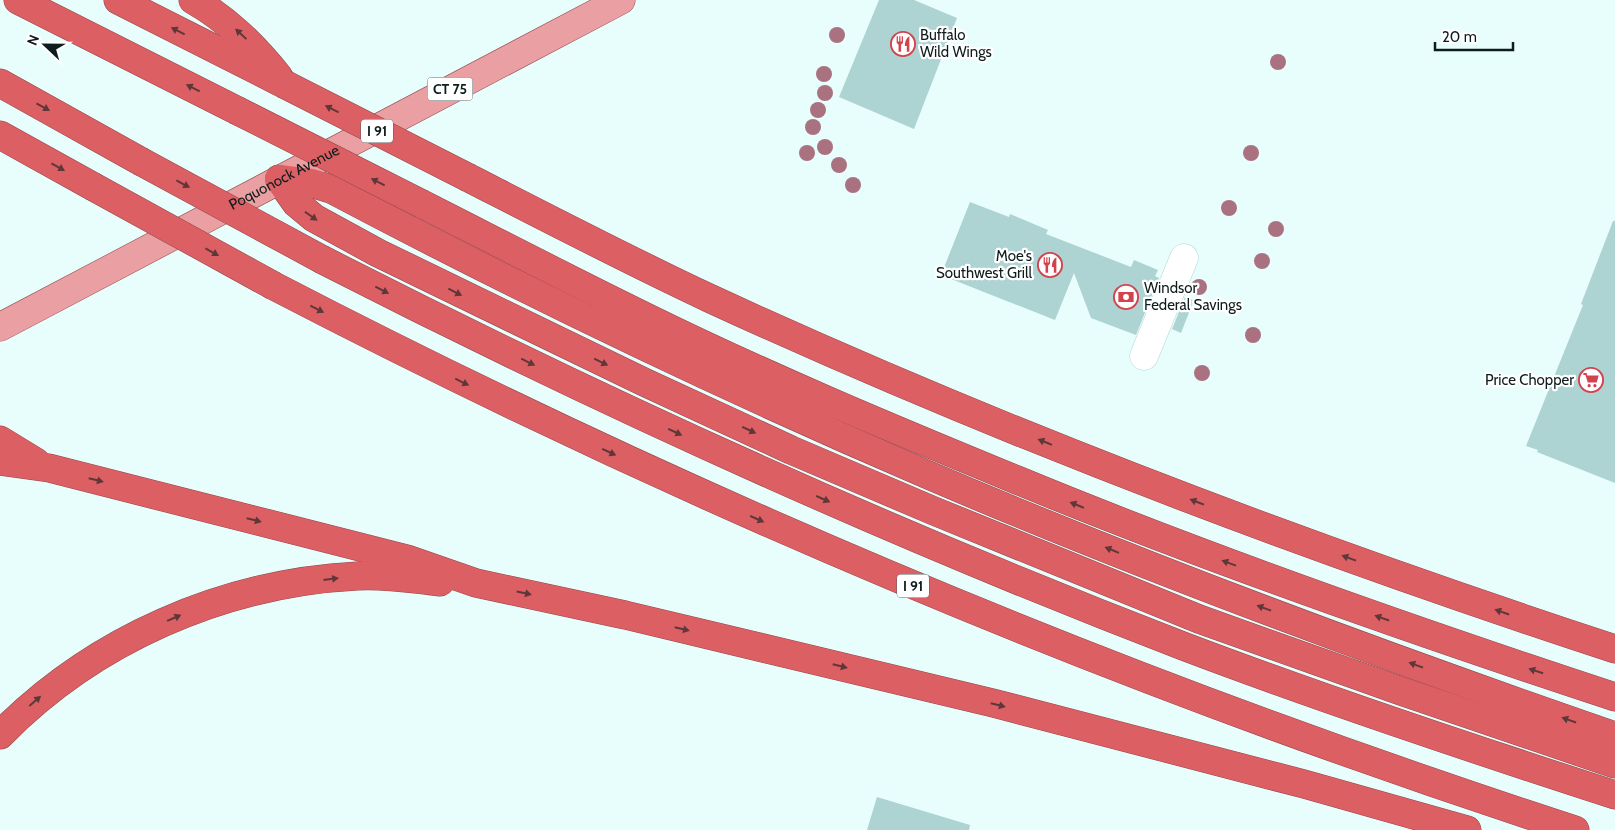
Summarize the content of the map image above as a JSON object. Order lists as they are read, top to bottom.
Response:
{
  "streets": {
    "highway": ["I 91"],
    "main road": ["CT 75", "Poquonock Avenue"]
  },
  "places": {
    "restaurant": ["Buffalo Wild Wings", "Moe's Southwest Grill"],
    "bank": ["Windsor Federal Savings"],
    "supermarket": ["Price Chopper"]
  },
  "scale_bar": "20 m",
  "north": "left"
}
